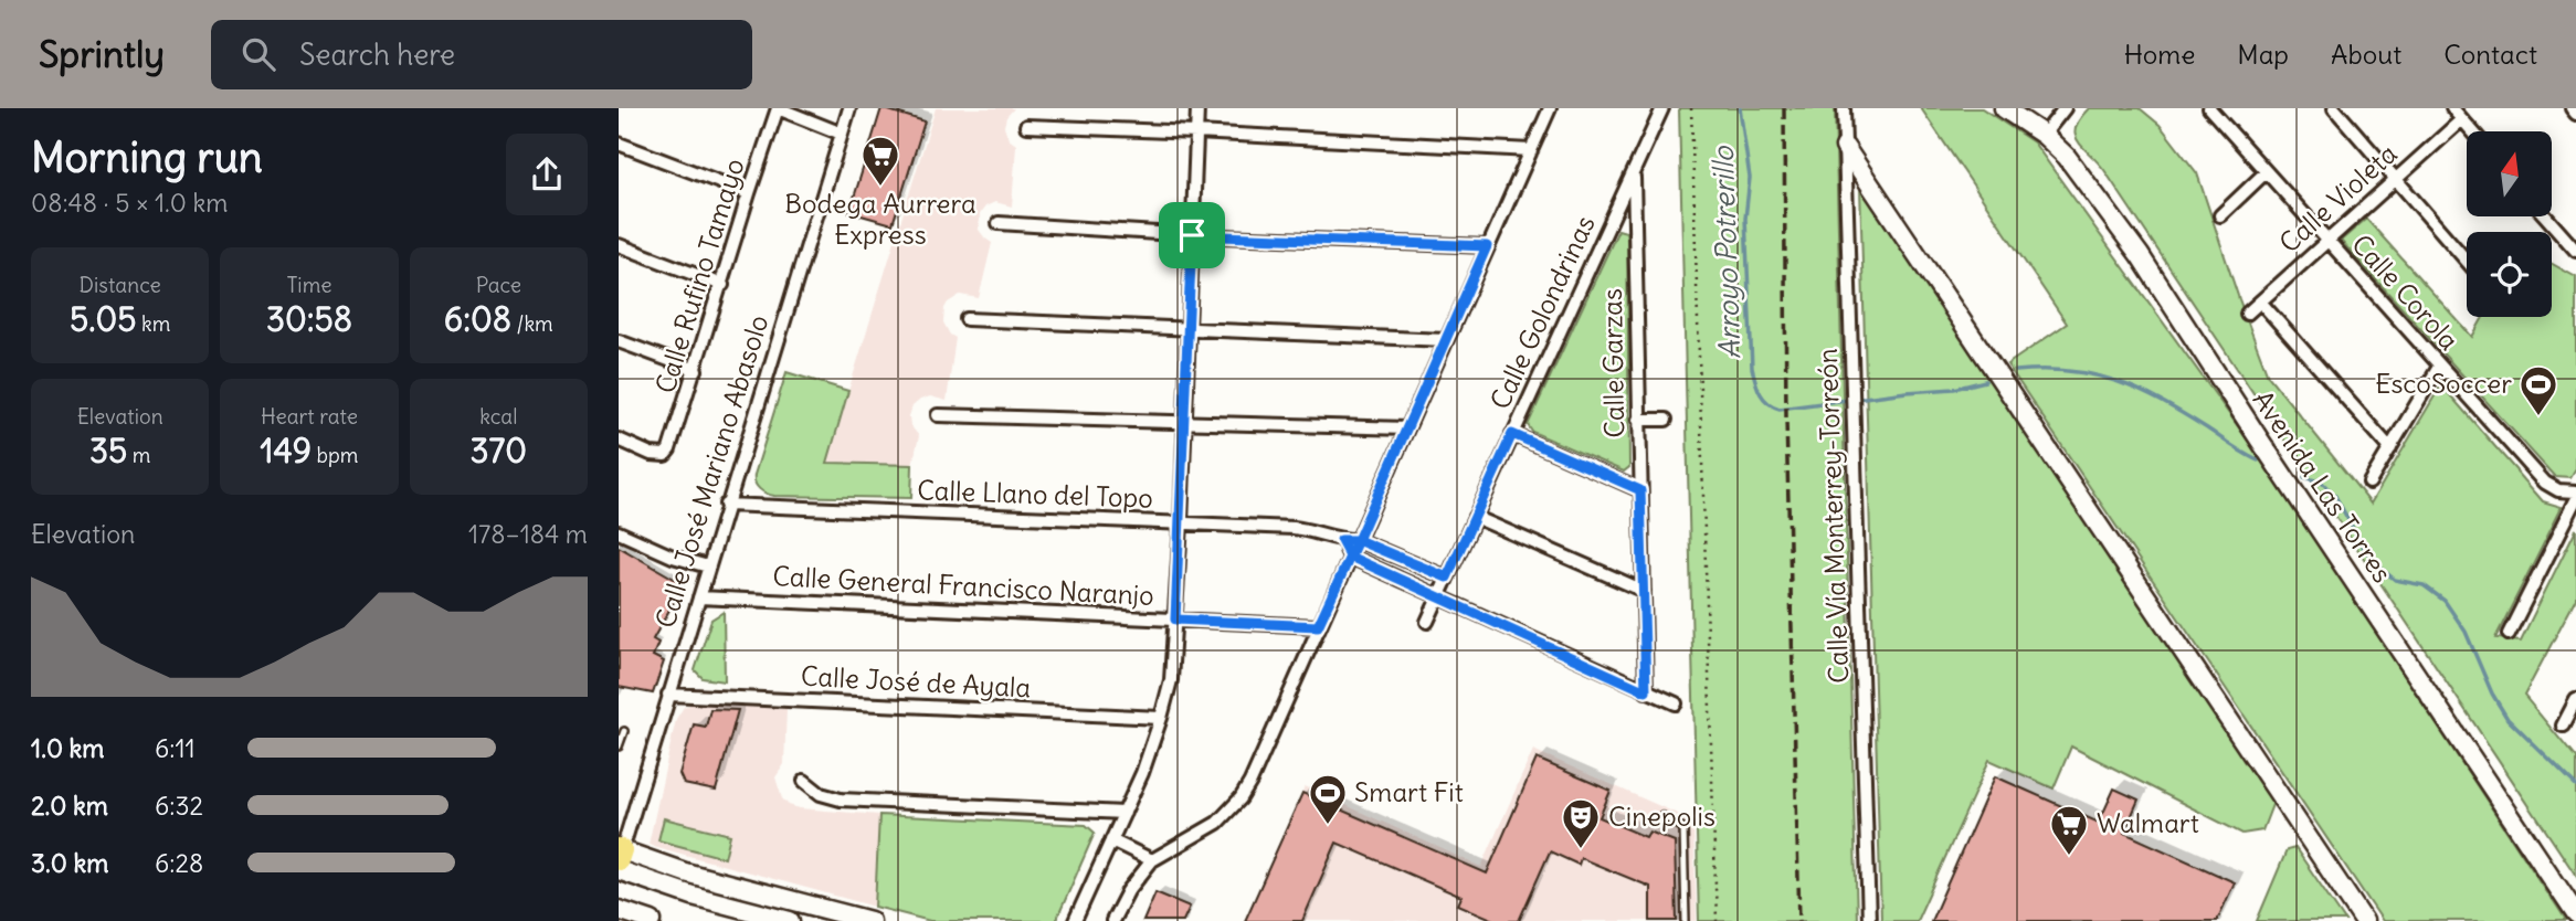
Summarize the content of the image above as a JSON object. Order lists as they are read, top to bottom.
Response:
{
  "streets": {
    "street": [
      "Calle Violeta",
      "Calle Rufino Tamayo",
      "Calle Corola",
      "Calle Golondrinas",
      "Calle Garzas",
      "Calle José Mariano Abasolo",
      "Avenida Las Torres",
      "Calle Llano del Topo",
      "Calle Vía Monterrey-Torreón",
      "Calle General Francisco Naranjo",
      "Calle José de Ayala"
    ]
  },
  "crossings": [
    ["Calle Violeta", "Calle Corola"],
    ["Calle Golondrinas", "Calle Garzas"],
    ["Calle José Mariano Abasolo", "Calle Llano del Topo"],
    ["Calle José Mariano Abasolo", "Calle General Francisco Naranjo"],
    ["Calle José Mariano Abasolo", "Calle José de Ayala"]
  ],
  "water": ["Arroyo Potrerillo"],
  "places": {
    "supermarket": ["Bodega Aurrera Express", "Walmart"],
    "sports": ["EscoSoccer", "Smart Fit"],
    "theatre": ["Cinepolis"]
  },
  "north": "top",
  "page": {
    "header": "Sprintly",
    "search": "Search here",
    "nav": [
      "Home",
      "Map",
      "About",
      "Contact"
    ],
    "heading": ["Morning run", "08:48 · 5 × 1.0 km"],
    "stats": [
      ["Distance", "5.05 km"],
      ["Time", "30:58"],
      ["Pace", "6:08 /km"],
      ["Elevation", "35 m"],
      ["Heart rate", "149 bpm"],
      ["kcal", "370"]
    ],
    "chart": ["Elevation", "178–184 m"],
    "list": [
      {
        "name": "1.0 km",
        "note": "6:11"
      },
      {
        "name": "2.0 km",
        "note": "6:32"
      },
      {
        "name": "3.0 km",
        "note": "6:28"
      }
    ]
  }
}
